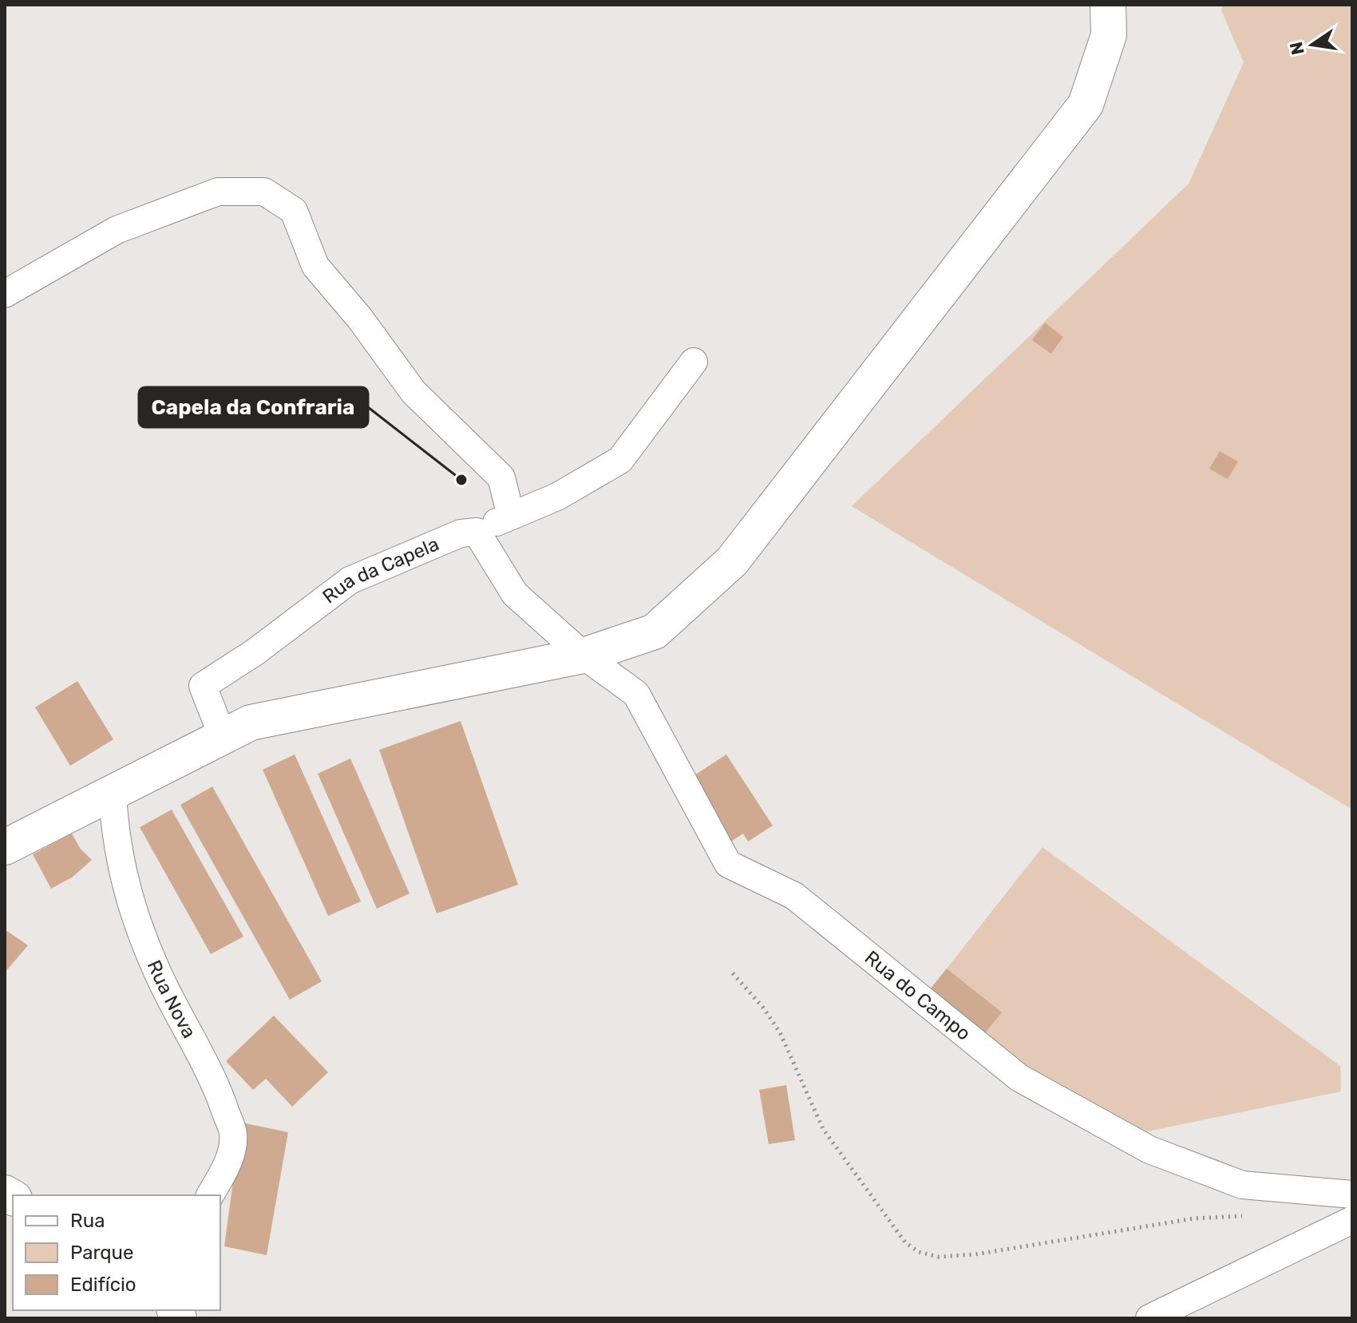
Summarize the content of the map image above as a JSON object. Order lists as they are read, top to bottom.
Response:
{
  "streets": {
    "street": ["Rua da Capela", "Rua do Campo", "Rua Nova"]
  },
  "places": ["Capela da Confraria"],
  "legend": ["Rua", "Parque", "Edifício"],
  "north": "left"
}
